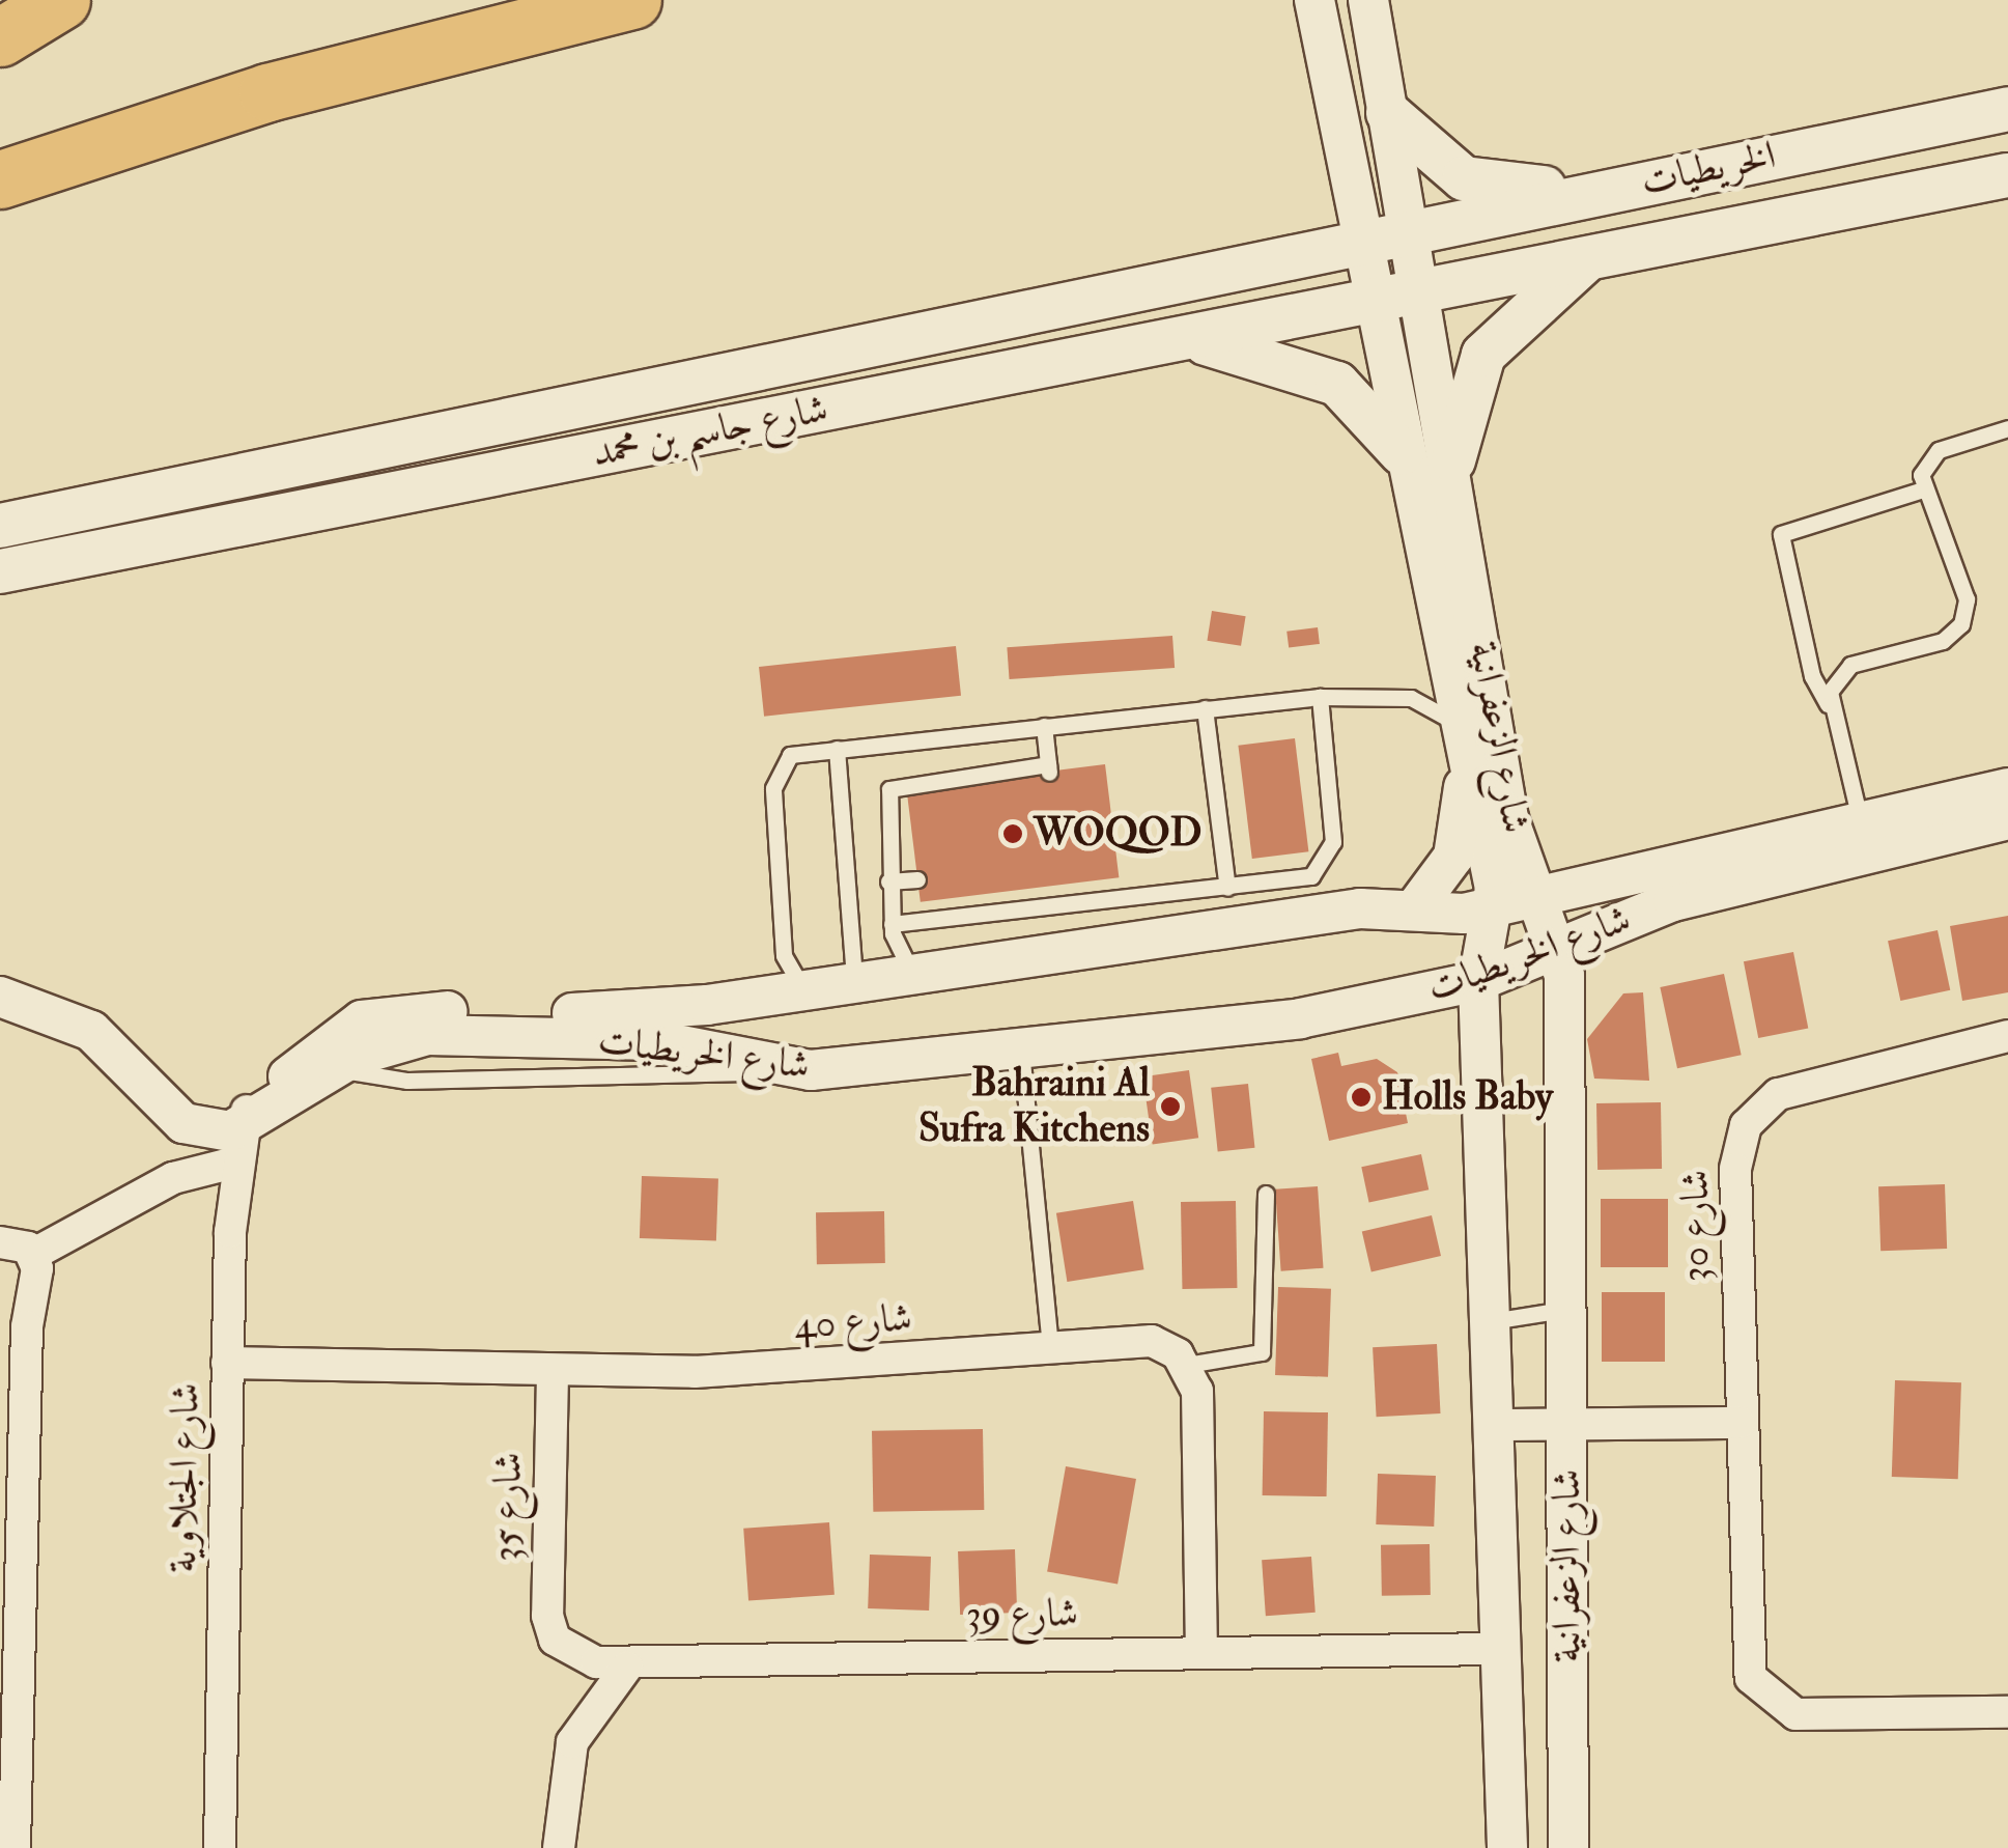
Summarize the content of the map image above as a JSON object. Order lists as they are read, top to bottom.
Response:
{
  "streets": {
    "main road": ["الخريطيات", "شارع جاسم بن محمد"],
    "street": [
      "شارع الزعفرانية",
      "شارع الخريطيات",
      "شارع 30",
      "شارع 40",
      "شارع الجتلاوية",
      "شارع 35",
      "شارع 39"
    ]
  },
  "crossings": [
    ["الخريطيات", "شارع جاسم بن محمد"],
    ["الخريطيات", "شارع الزعفرانية"],
    ["شارع جاسم بن محمد", "شارع الزعفرانية"],
    ["شارع الزعفرانية", "شارع الخريطيات"],
    ["شارع الزعفرانية", "شارع 39"],
    ["شارع الخريطيات", "شارع الجتلاوية"],
    ["شارع 40", "شارع الجتلاوية"],
    ["شارع 40", "شارع 35"],
    ["شارع 35", "شارع 39"]
  ],
  "places": ["WOQOD", "Holls Baby", "Bahraini Al Sufra Kitchens"]
}
